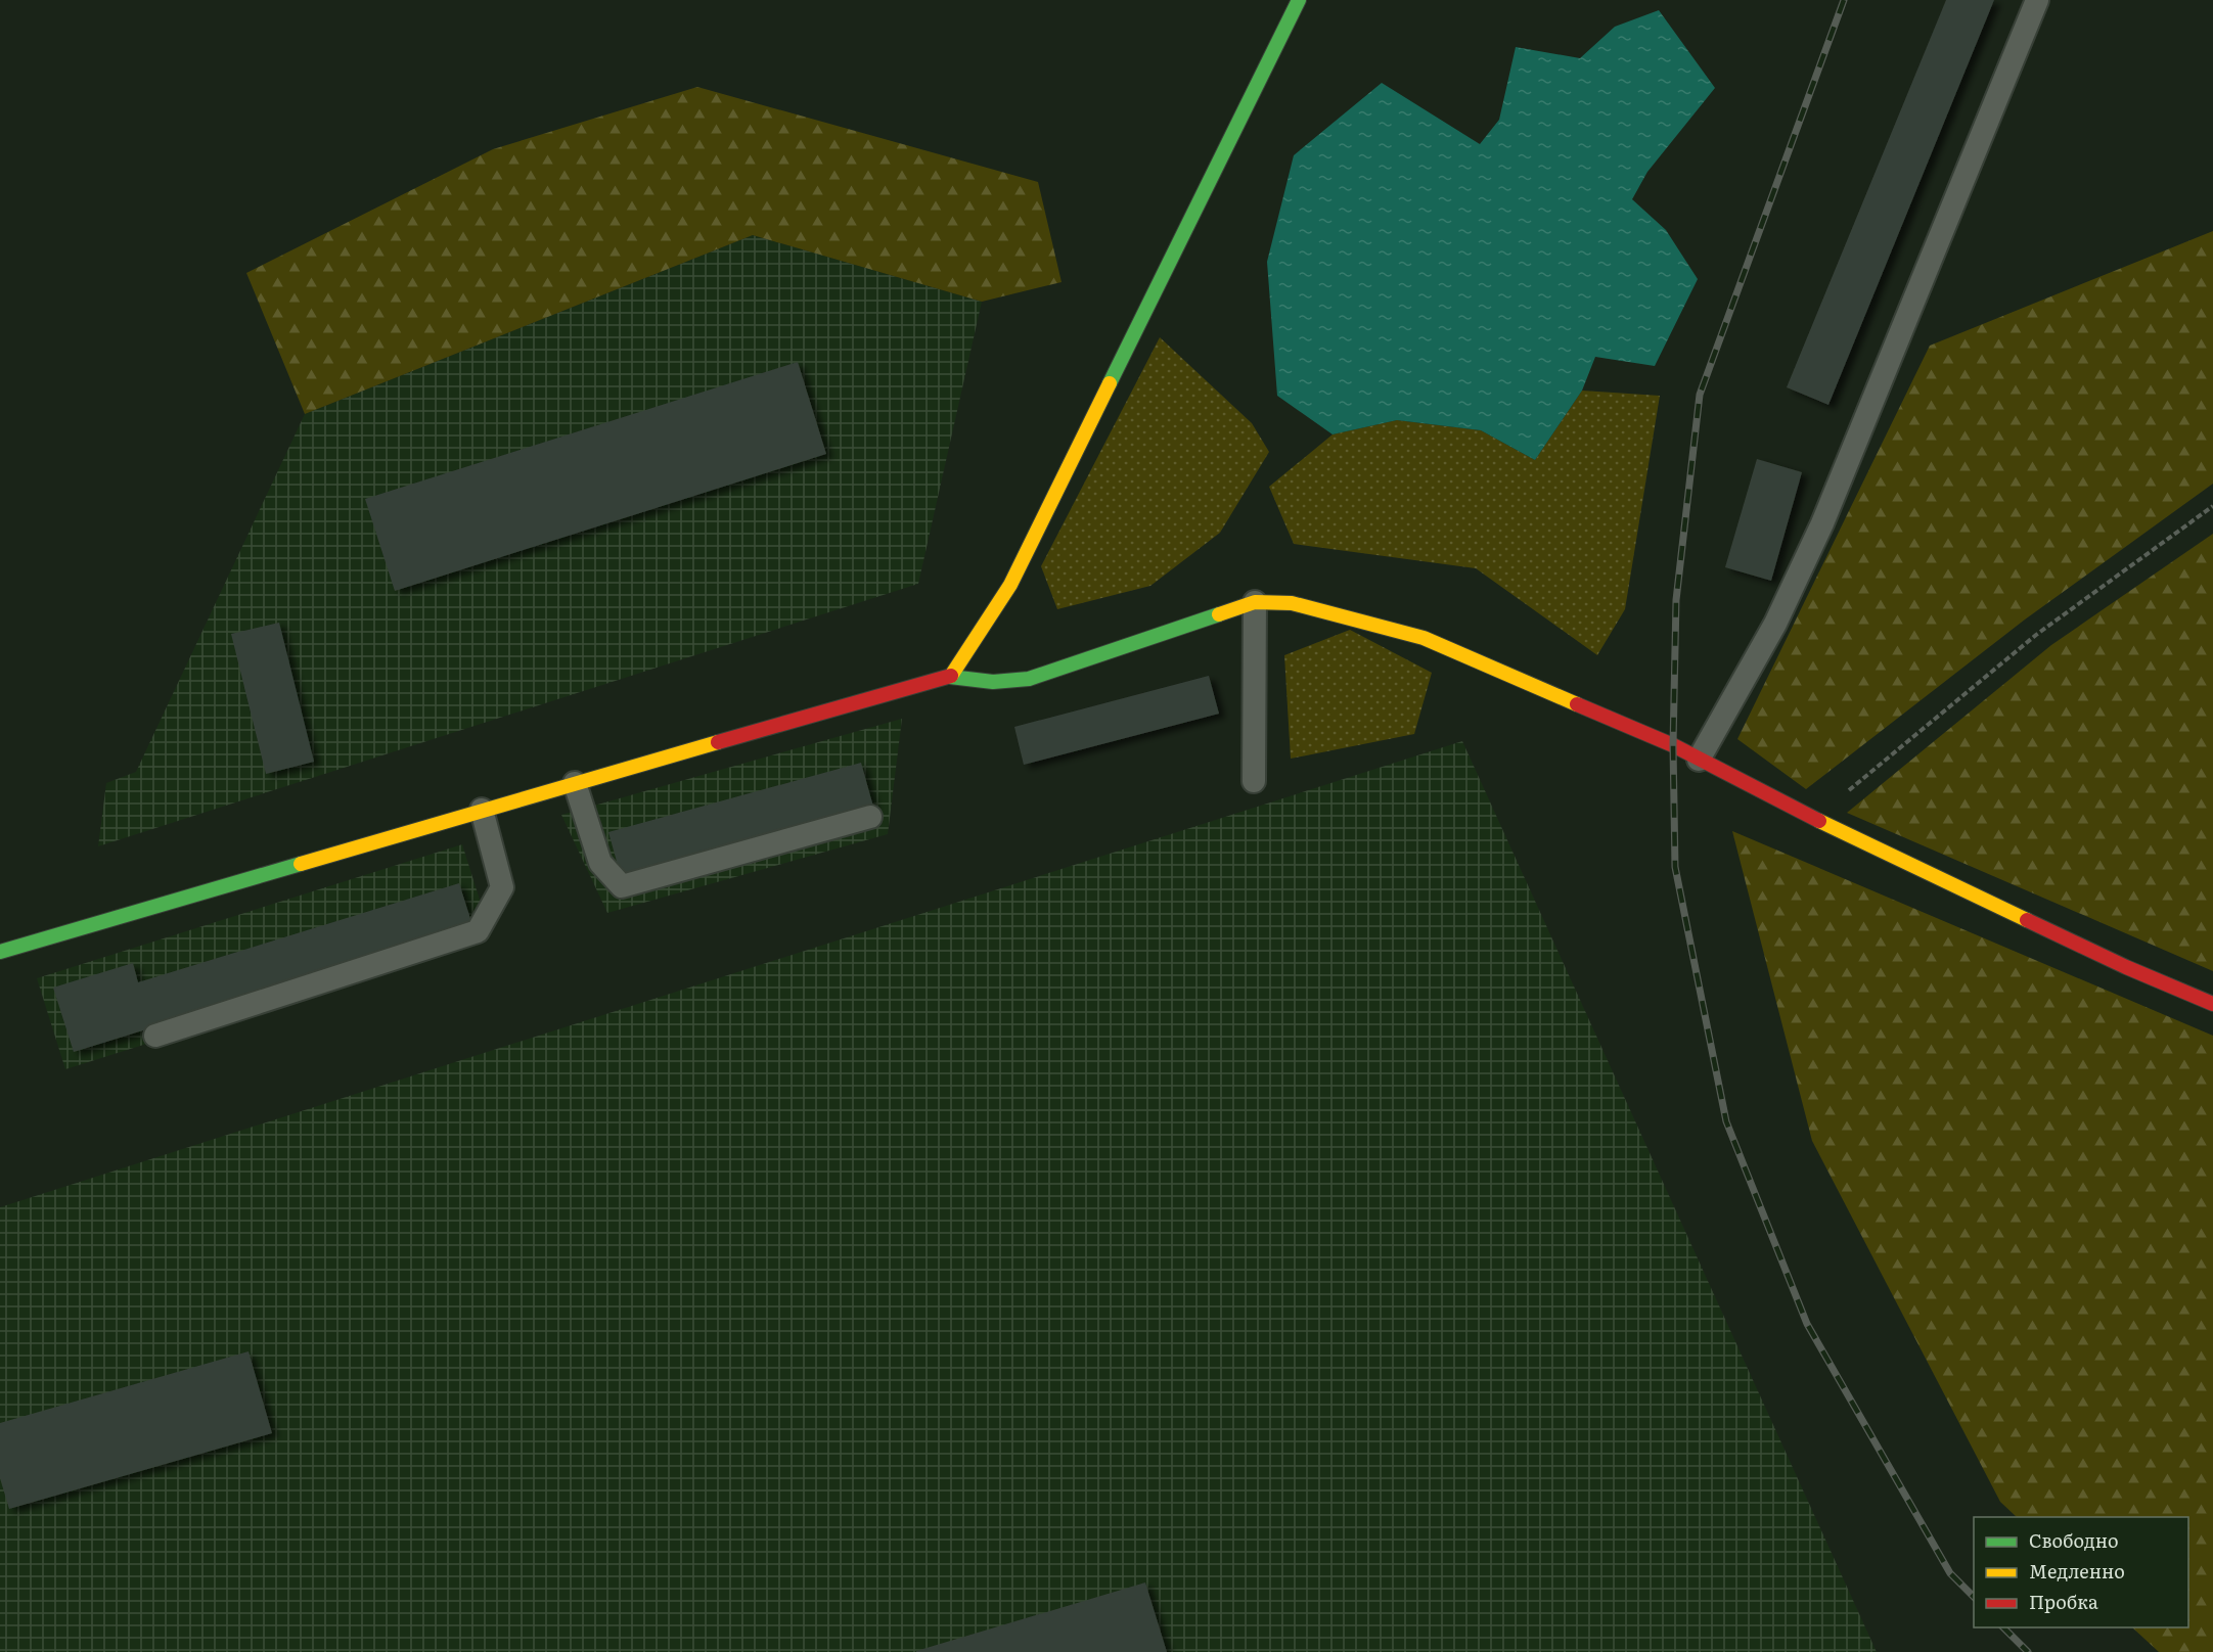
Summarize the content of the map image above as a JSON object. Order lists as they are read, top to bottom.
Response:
{
  "legend": ["Свободно", "Медленно", "Пробка"]
}
